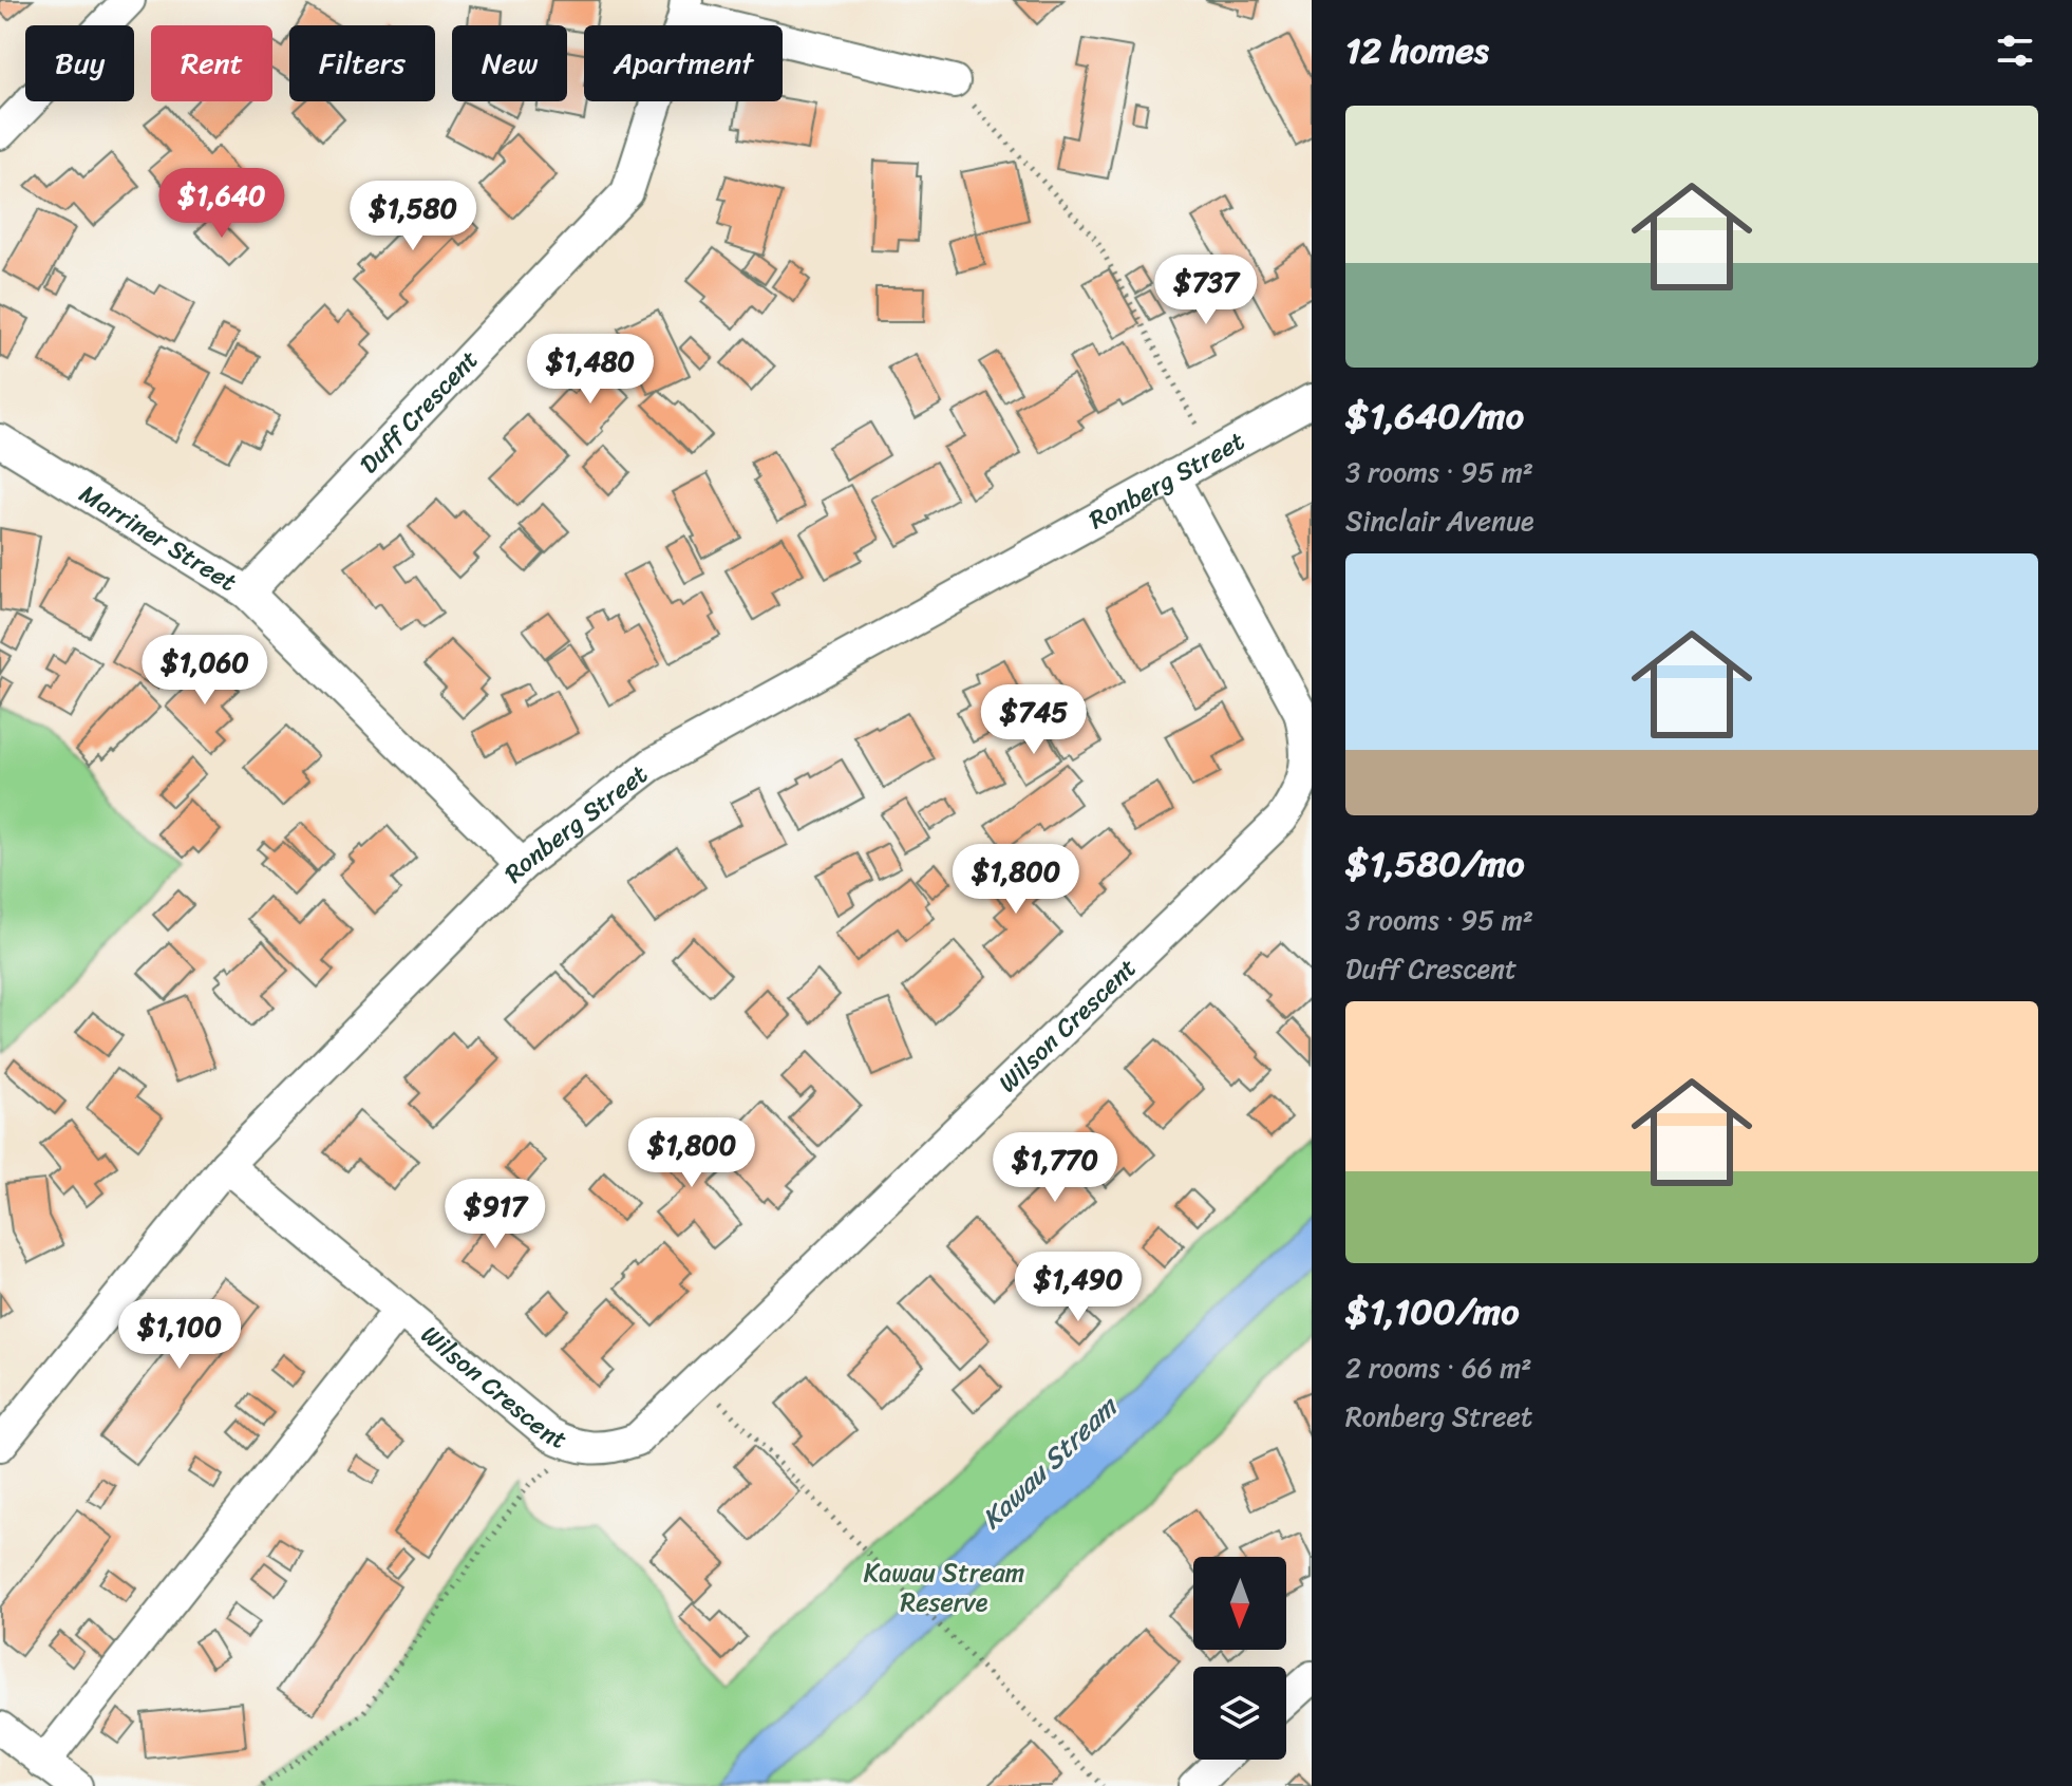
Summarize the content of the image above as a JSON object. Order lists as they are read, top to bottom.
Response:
{
  "streets": {
    "street": [
      "Duff Crescent",
      "Ronberg Street",
      "Marriner Street",
      "Wilson Crescent"
    ]
  },
  "crossings": [
    ["Duff Crescent", "Marriner Street"],
    ["Ronberg Street", "Marriner Street"],
    ["Ronberg Street", "Wilson Crescent"]
  ],
  "water": ["Kawau Stream"],
  "parks": ["Kawau Stream Reserve"],
  "north": "bottom",
  "page": {
    "heading": "12 homes",
    "chip": [
      "Buy",
      "Rent",
      "Filters",
      "New",
      "Apartment"
    ],
    "list": [
      {
        "name": "$1,640/mo",
        "note": "3 rooms · 95 m² · Sinclair Avenue"
      },
      {
        "name": "$1,580/mo",
        "note": "3 rooms · 95 m² · Duff Crescent"
      },
      {
        "name": "$1,100/mo",
        "note": "2 rooms · 66 m² · Ronberg Street"
      }
    ],
    "price": [
      "$1,640",
      "$1,580",
      "$737",
      "$1,480",
      "$1,060",
      "$745",
      "$1,800",
      "$1,800",
      "$1,770",
      "$917",
      "$1,490",
      "$1,100"
    ]
  }
}
